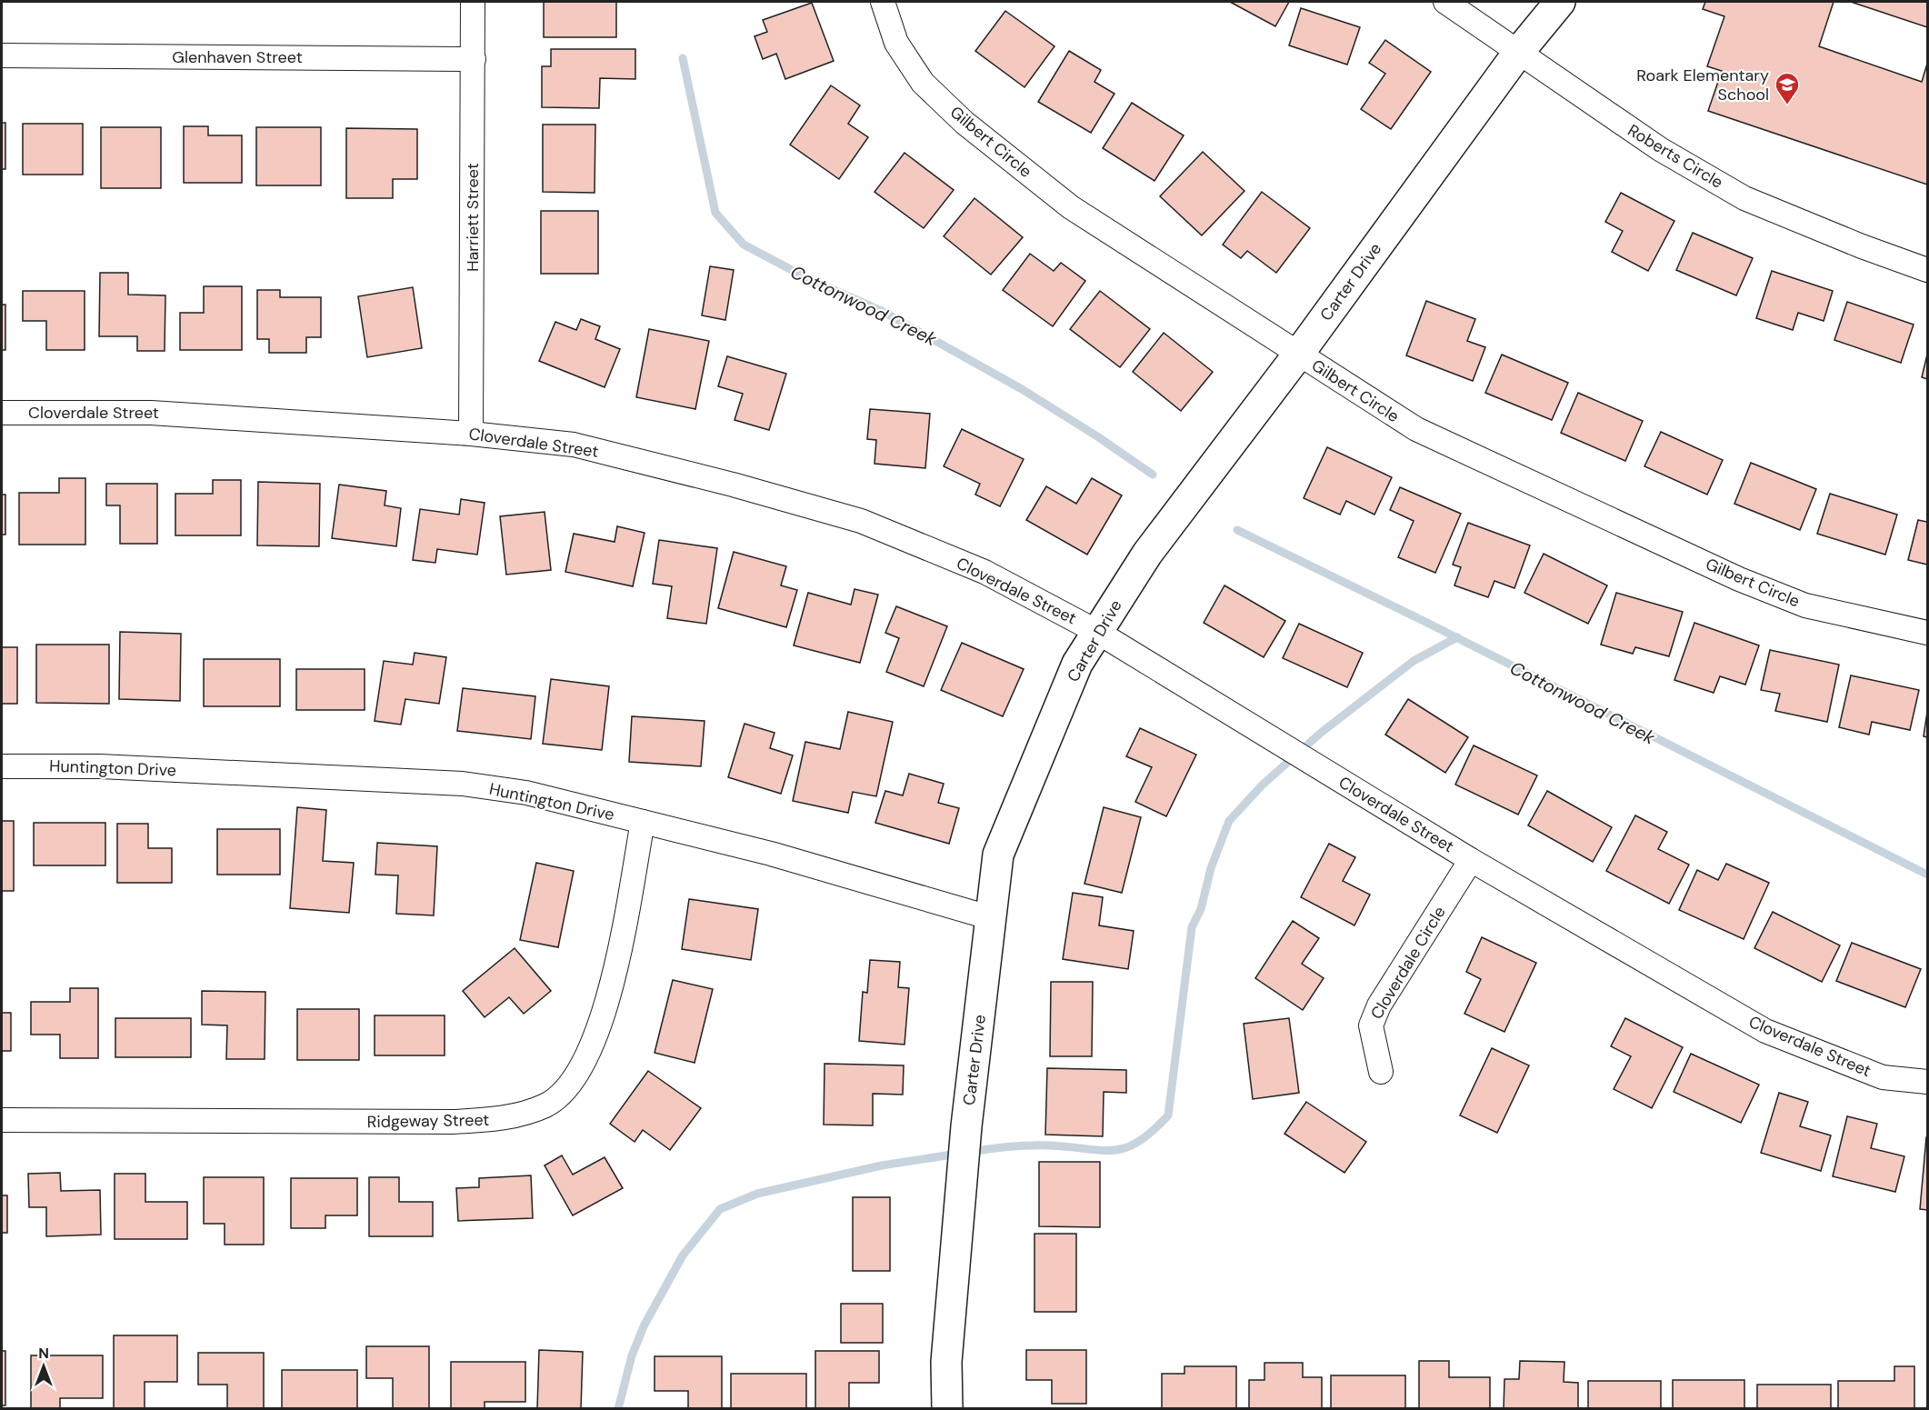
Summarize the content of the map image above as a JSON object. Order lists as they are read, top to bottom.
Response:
{
  "streets": {
    "street": [
      "Glenhaven Street",
      "Gilbert Circle",
      "Roberts Circle",
      "Harriett Street",
      "Carter Drive",
      "Cloverdale Street",
      "Huntington Drive",
      "Cloverdale Circle",
      "Ridgeway Street"
    ]
  },
  "crossings": [
    ["Glenhaven Street", "Harriett Street"],
    ["Gilbert Circle", "Carter Drive"],
    ["Roberts Circle", "Carter Drive"],
    ["Harriett Street", "Cloverdale Street"],
    ["Carter Drive", "Cloverdale Street"],
    ["Carter Drive", "Huntington Drive"],
    ["Cloverdale Street", "Cloverdale Circle"],
    ["Huntington Drive", "Ridgeway Street"]
  ],
  "water": ["Cottonwood Creek"],
  "places": {
    "school or university": ["Roark Elementary School"]
  },
  "north": "top"
}
